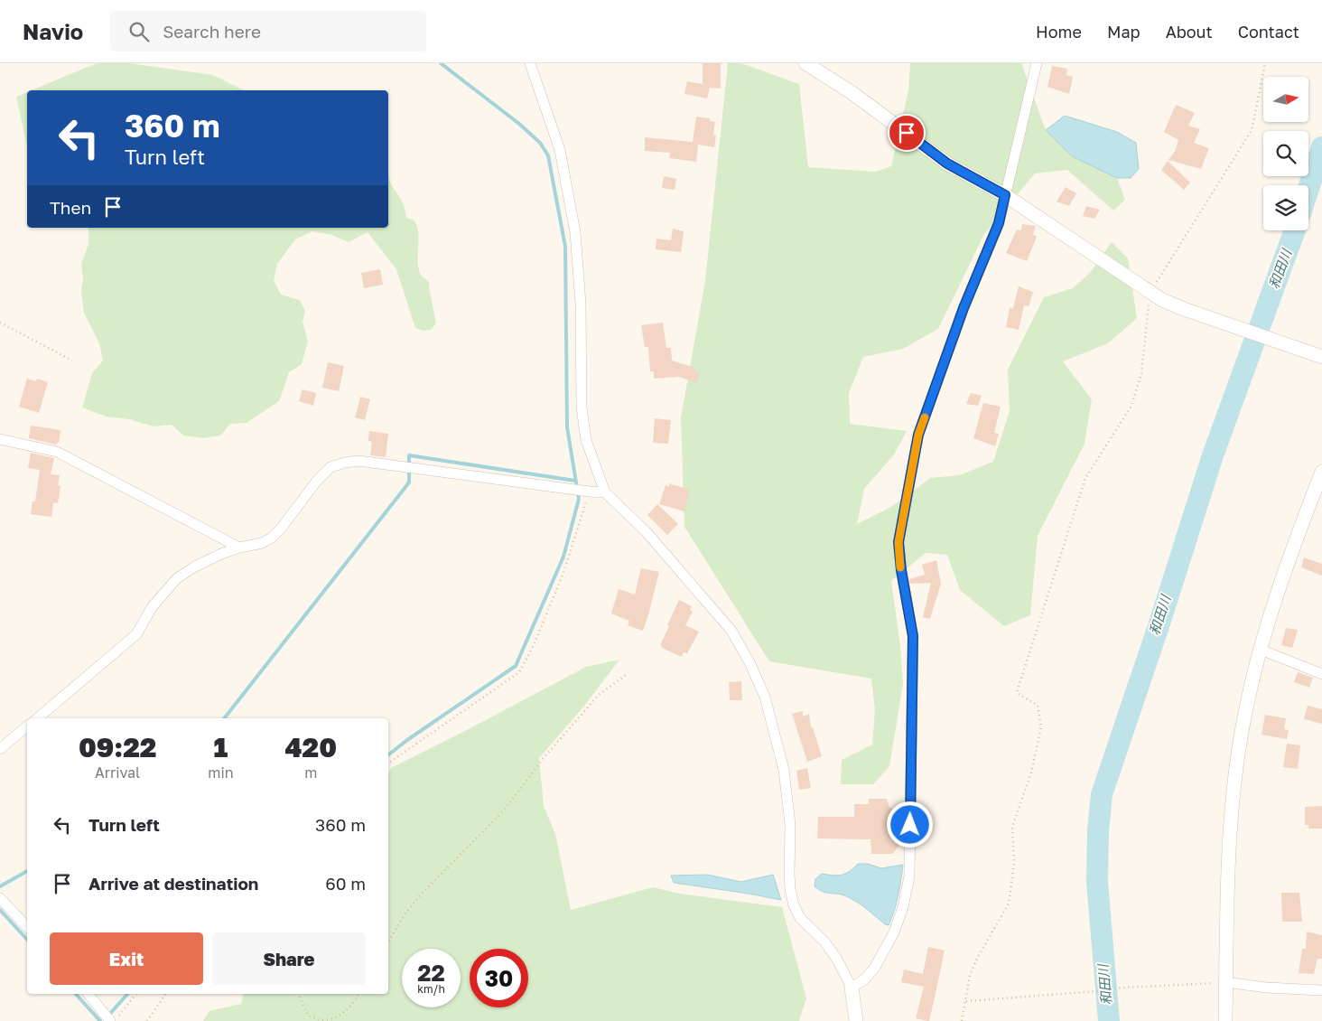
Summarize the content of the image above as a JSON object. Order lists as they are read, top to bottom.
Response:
{
  "water": ["和田川"],
  "north": "right",
  "page": {
    "header": "Navio",
    "search": "Search here",
    "nav": [
      "Home",
      "Map",
      "About",
      "Contact"
    ],
    "turn": ["360 m", "Turn left"],
    "then": "Then",
    "eta": [
      "09:22",
      "Arrival",
      "1",
      "min",
      "420",
      "m"
    ],
    "list": [
      {
        "name": "Turn left",
        "value": "360 m"
      },
      {
        "name": "Arrive at destination",
        "value": "60 m"
      }
    ],
    "buttons": ["Exit", "Share"],
    "speed": "22 km/h",
    "limit": "30"
  }
}
